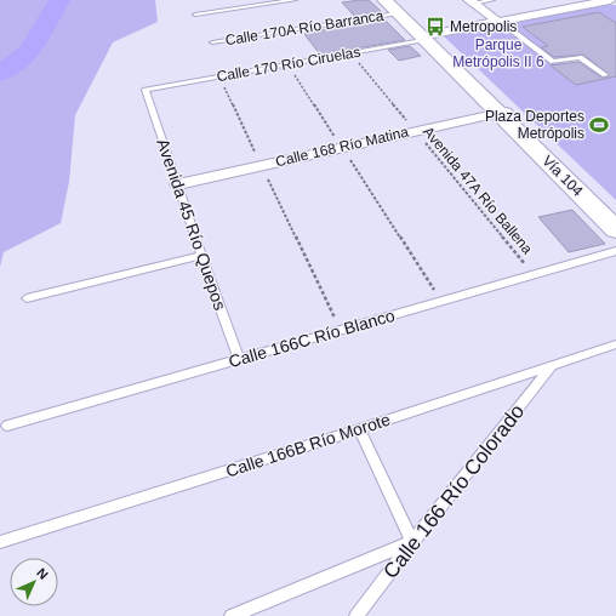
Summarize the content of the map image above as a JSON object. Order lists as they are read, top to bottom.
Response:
{
  "streets": {
    "main road": ["Vía 104"],
    "street": ["Calle 168 Río Matina"],
    "lane": [
      "Calle 170A Río Barranca",
      "Calle 170 Río Ciruelas",
      "Avenida 45 Río Quepos",
      "Calle 166C Río Blanco",
      "Calle 166B Río Morote",
      "Calle 166 Río Colorado"
    ],
    "path": ["Avenida 47A Río Ballena"]
  },
  "crossings": [
    ["Calle 170A Río Barranca", "Vía 104"],
    ["Calle 170 Río Ciruelas", "Vía 104"],
    ["Calle 170 Río Ciruelas", "Avenida 47A Río Ballena"],
    ["Calle 170 Río Ciruelas", "Avenida 45 Río Quepos"],
    ["Calle 168 Río Matina", "Vía 104"],
    ["Calle 168 Río Matina", "Avenida 47A Río Ballena"],
    ["Calle 168 Río Matina", "Avenida 45 Río Quepos"],
    ["Avenida 47A Río Ballena", "Calle 166C Río Blanco"],
    ["Avenida 45 Río Quepos", "Calle 166C Río Blanco"],
    ["Calle 166B Río Morote", "Calle 166 Río Colorado"]
  ],
  "parks": ["Parque Metrópolis II 6"],
  "places": {
    "bus stop": ["Metropolis"],
    "sports": ["Plaza Deportes Metrópolis"]
  },
  "north": "top right"
}
